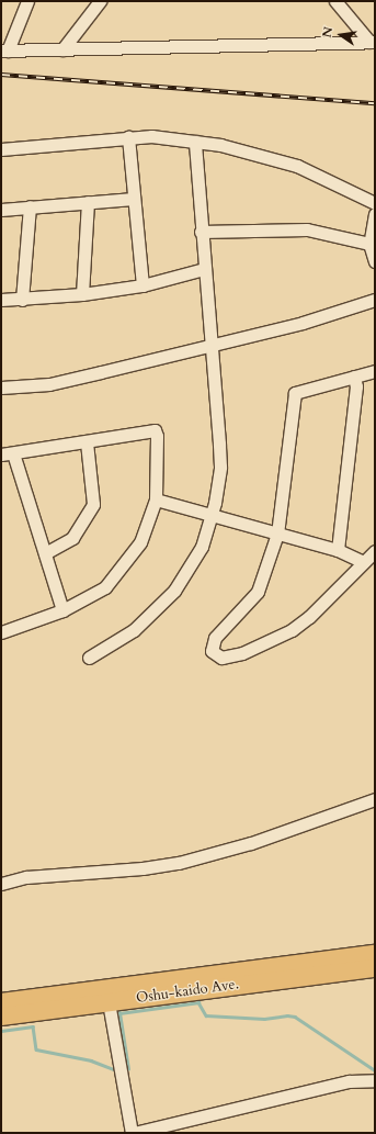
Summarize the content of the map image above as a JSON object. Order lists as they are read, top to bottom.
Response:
{
  "streets": {
    "highway": ["Oshu-kaido Ave."]
  },
  "north": "left"
}
